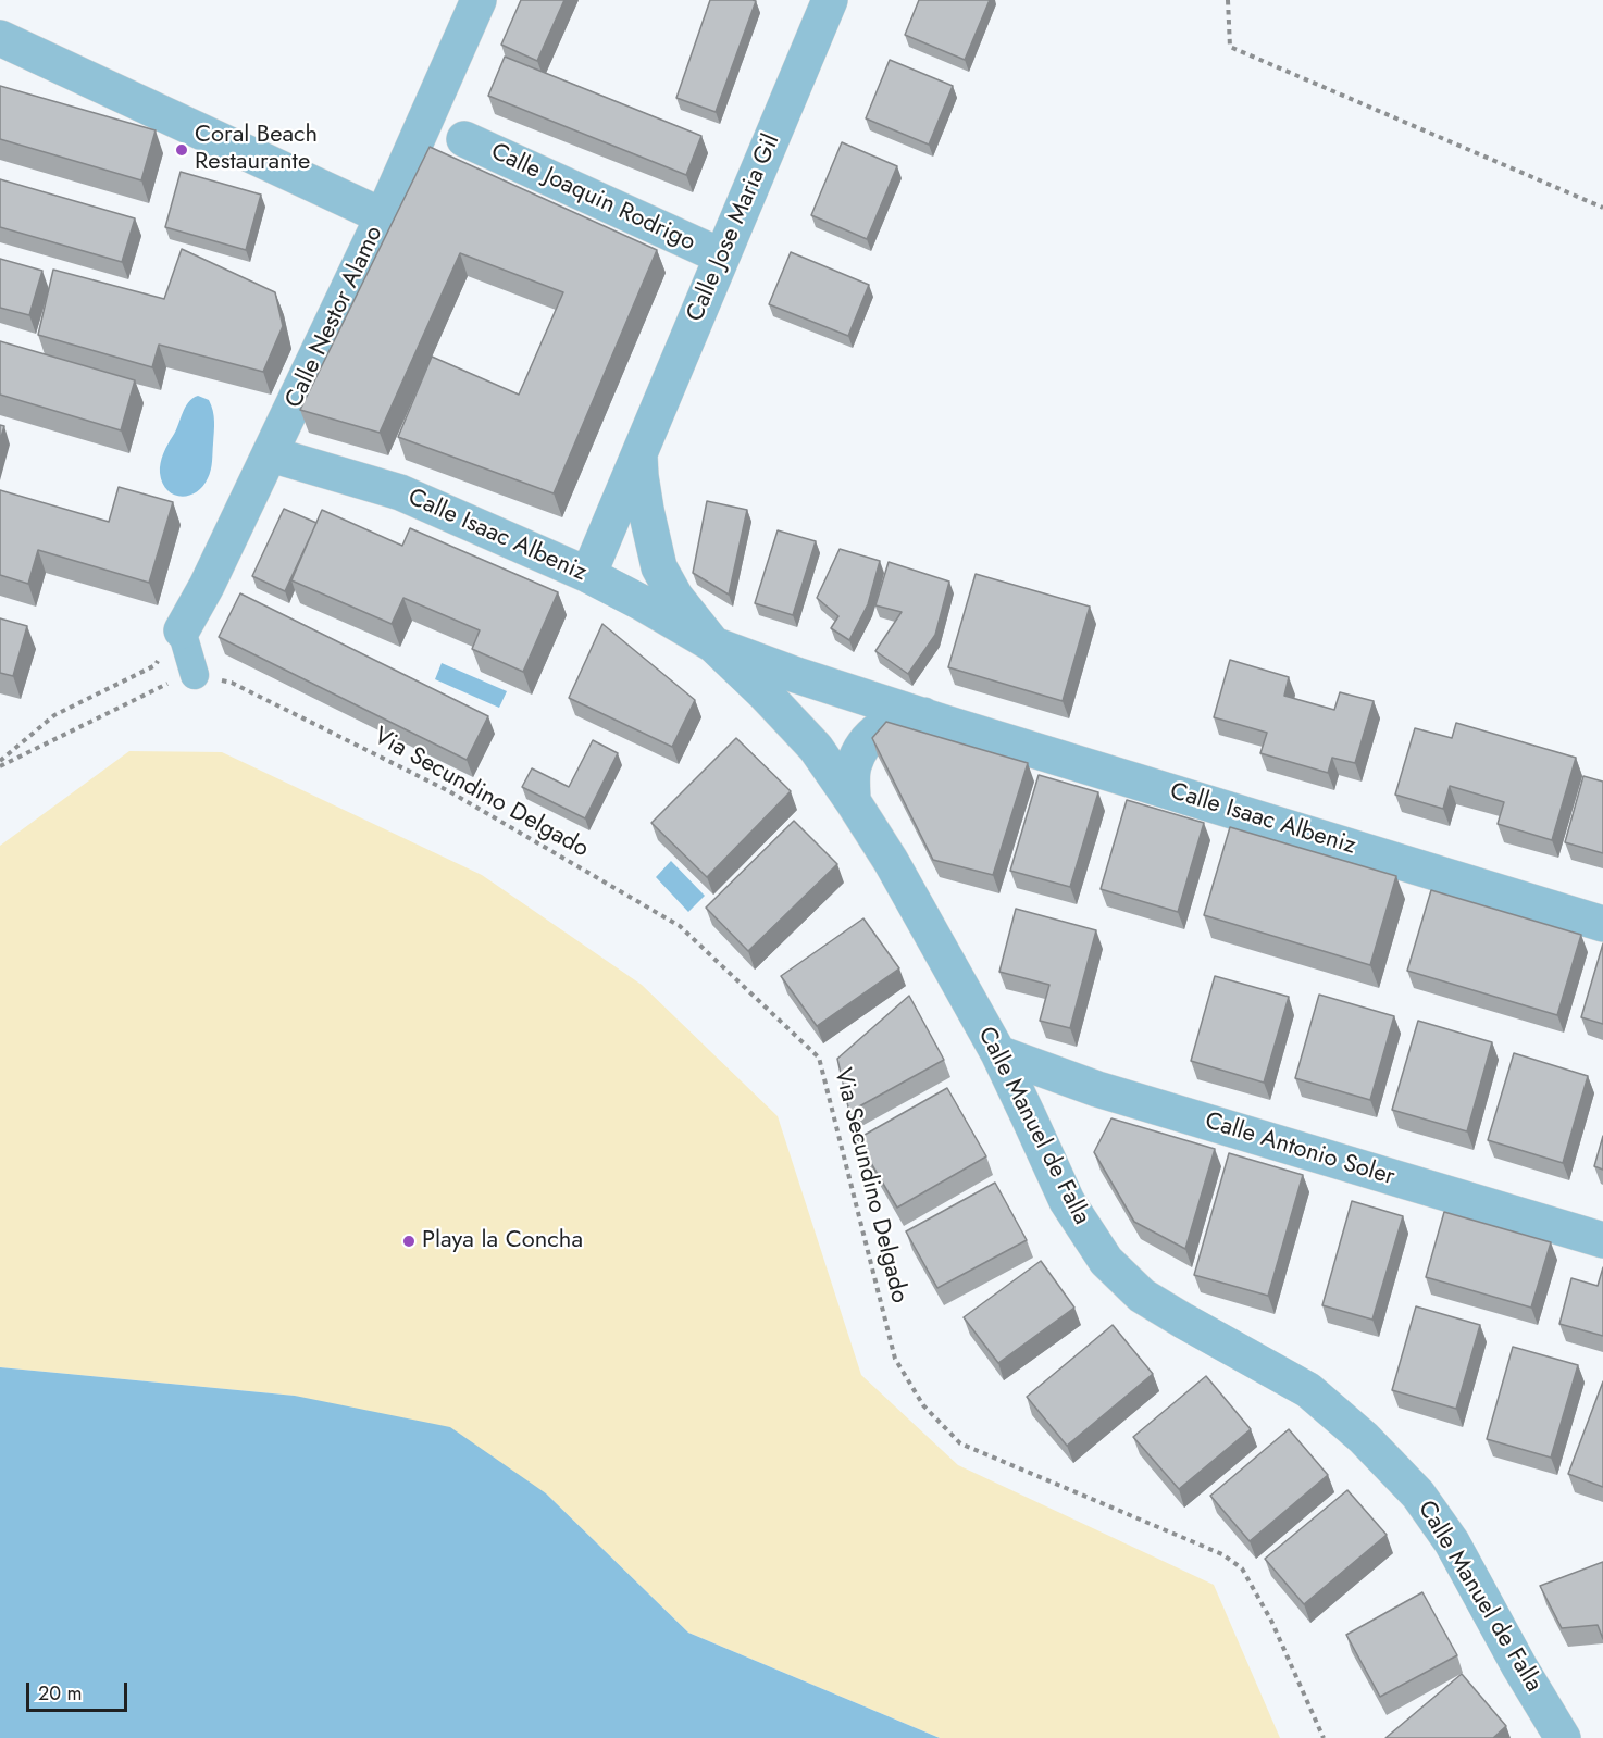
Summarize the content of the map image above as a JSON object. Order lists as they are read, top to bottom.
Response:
{
  "streets": {
    "street": [
      "Calle Joaquin Rodrigo",
      "Calle Jose Maria Gil",
      "Calle Nestor Alamo",
      "Calle Isaac Albeniz",
      "Calle Manuel de Falla",
      "Calle Antonio Soler"
    ],
    "path": ["Via Secundino Delgado"]
  },
  "crossings": [
    ["Calle Joaquin Rodrigo", "Calle Jose Maria Gil"],
    ["Calle Jose Maria Gil", "Calle Isaac Albeniz"],
    ["Calle Nestor Alamo", "Calle Isaac Albeniz"],
    ["Calle Isaac Albeniz", "Calle Manuel de Falla"],
    ["Calle Manuel de Falla", "Calle Antonio Soler"]
  ],
  "places": ["Coral Beach Restaurante", "Playa la Concha"],
  "scale_bar": "20 m"
}
